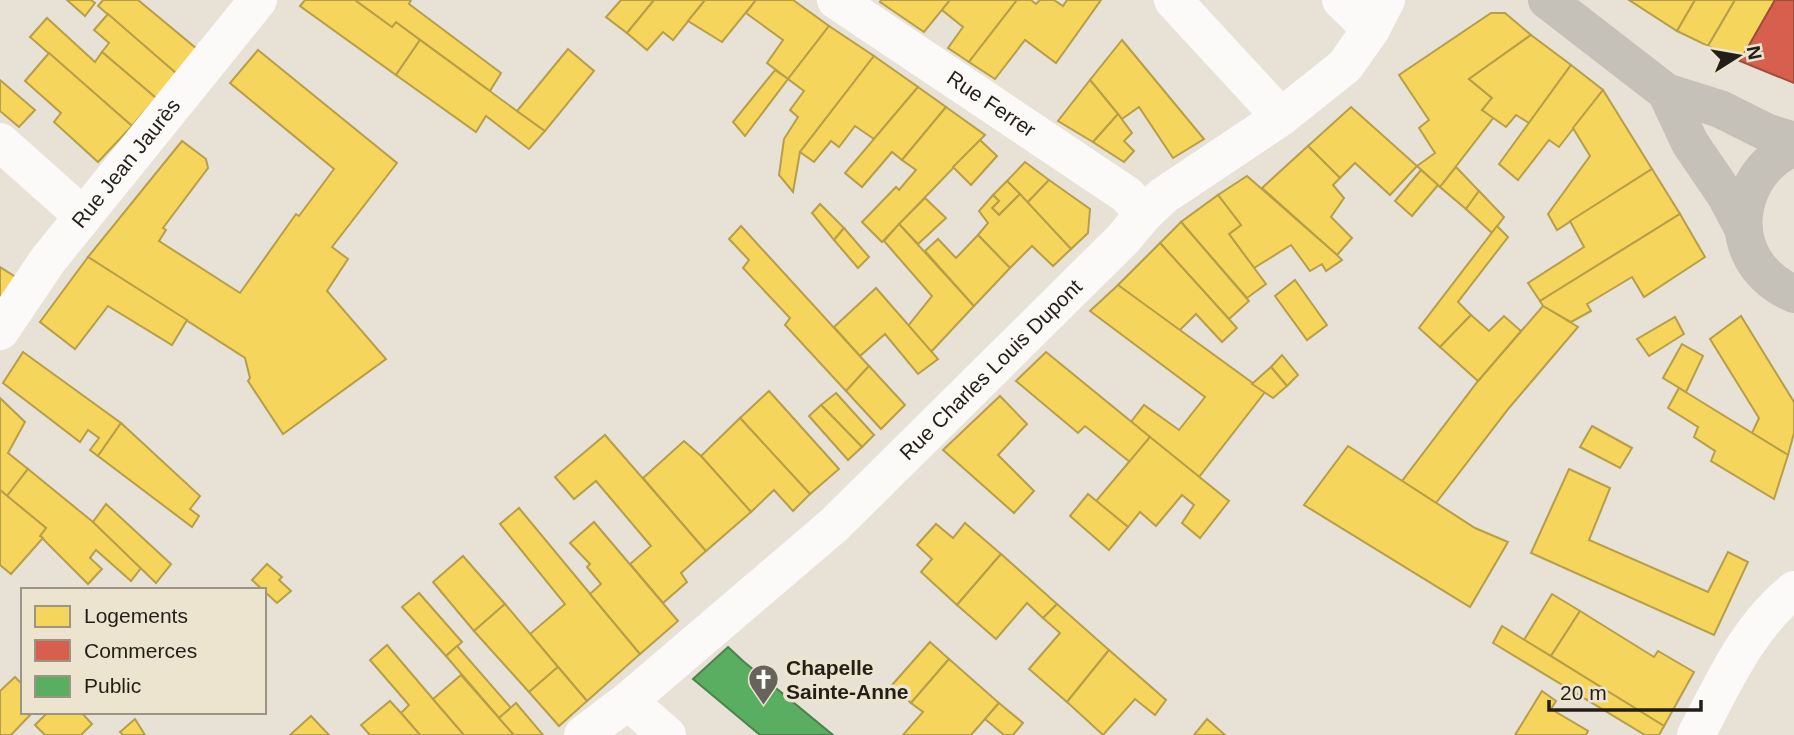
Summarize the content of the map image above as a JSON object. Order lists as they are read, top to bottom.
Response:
{
  "streets": {
    "street": ["Rue Ferrer", "Rue Jean Jaurès", "Rue Charles Louis Dupont"]
  },
  "crossings": [
    ["Rue Ferrer", "Rue Charles Louis Dupont"]
  ],
  "places": {
    "church": ["Chapelle Sainte-Anne"]
  },
  "legend": ["Logements", "Commerces", "Public"],
  "scale_bar": "20 m",
  "north": "right"
}
